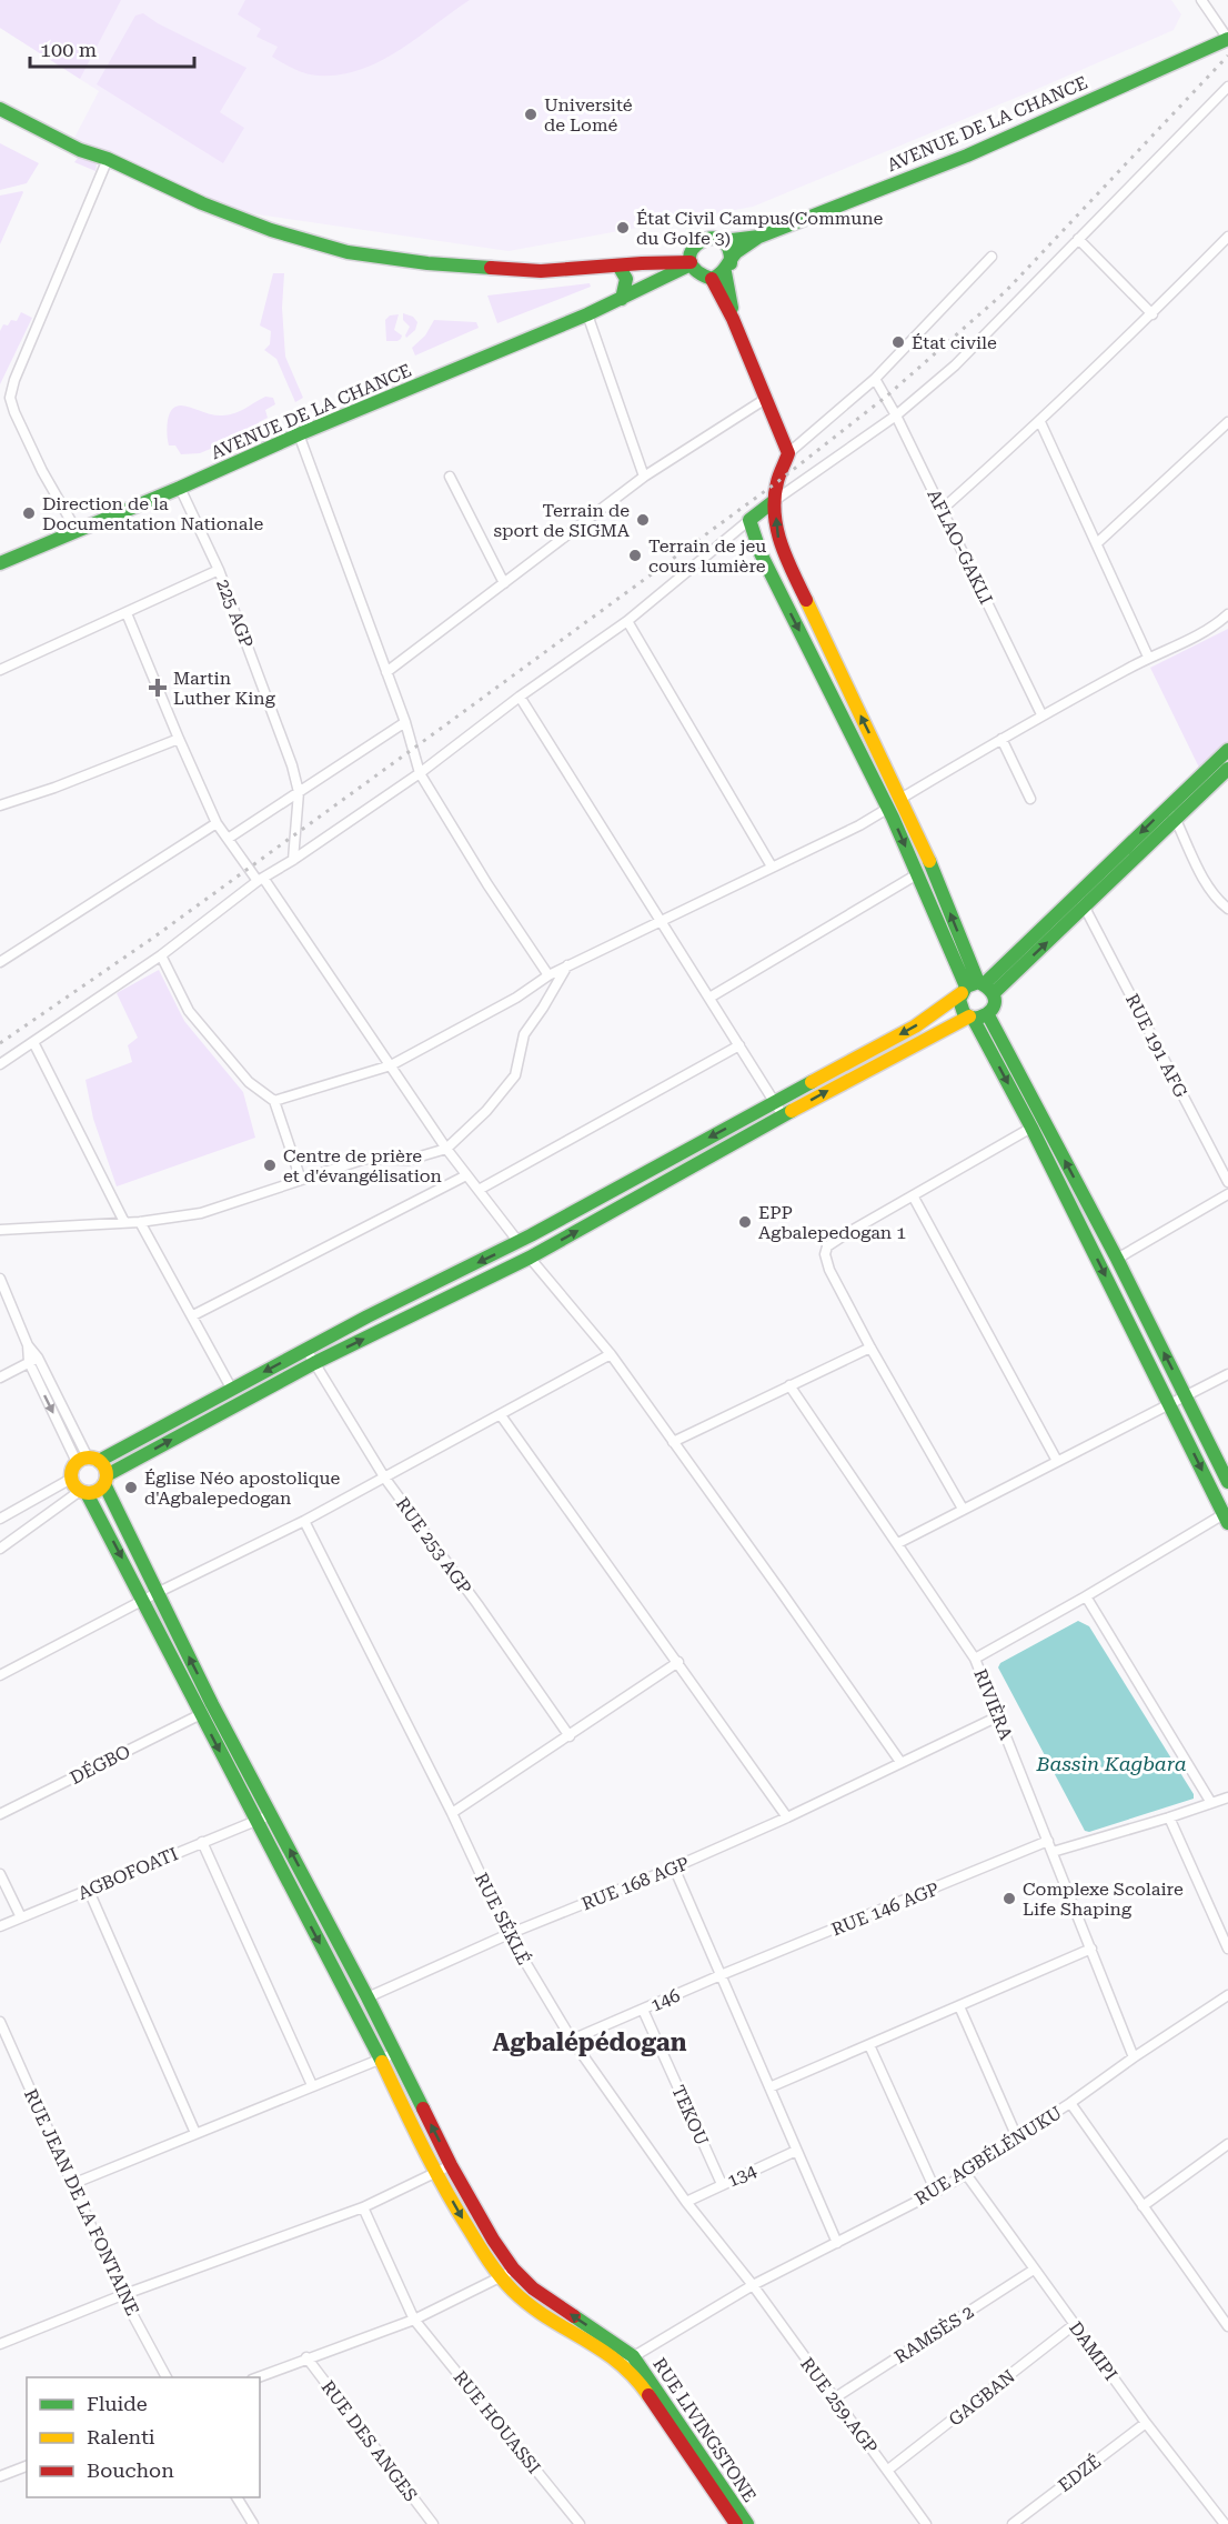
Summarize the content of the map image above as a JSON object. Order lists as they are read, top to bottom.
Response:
{
  "streets": {
    "street": [
      "AVENUE DE LA CHANCE",
      "AFLAO-GAKLI",
      "225 AGP",
      "RUE 191 AFG",
      "RUE 253 AGP",
      "RIVIÈRA",
      "DÉGBO",
      "AGBOFOATI",
      "RUE 168 AGP",
      "RUE 146 AGP",
      "RUE SÉKLÉ",
      "146",
      "TEKOU",
      "RUE AGBÉLÉNUKU",
      "134",
      "RUE JEAN DE LA FONTAINE",
      "RAMSÈS 2",
      "DAMIPI",
      "GAGBAN",
      "RUE 259.AGP",
      "RUE HOUASSI",
      "RUE LIVINGSTONE",
      "RUE DES ANGES",
      "EDZÉ"
    ]
  },
  "crossings": [
    ["AVENUE DE LA CHANCE", "225 AGP"],
    ["RIVIÈRA", "RUE 168 AGP"],
    ["RIVIÈRA", "RUE 146 AGP"],
    ["RIVIÈRA", "RUE AGBÉLÉNUKU"],
    ["RUE 168 AGP", "RUE SÉKLÉ"],
    ["RUE 146 AGP", "146"],
    ["RUE SÉKLÉ", "146"],
    ["RUE SÉKLÉ", "RUE AGBÉLÉNUKU"],
    ["RUE SÉKLÉ", "134"],
    ["RUE SÉKLÉ", "RUE 259.AGP"],
    ["146", "TEKOU"],
    ["TEKOU", "134"],
    ["RUE AGBÉLÉNUKU", "DAMIPI"],
    ["RUE AGBÉLÉNUKU", "RUE 259.AGP"],
    ["RUE AGBÉLÉNUKU", "RUE LIVINGSTONE"],
    ["RAMSÈS 2", "DAMIPI"],
    ["RAMSÈS 2", "RUE 259.AGP"],
    ["DAMIPI", "GAGBAN"],
    ["DAMIPI", "EDZÉ"],
    ["GAGBAN", "RUE 259.AGP"]
  ],
  "districts": ["Agbalépédogan"],
  "water": ["Bassin Kagbara"],
  "places": {
    "other": [
      "Université de Lomé",
      "État Civil Campus(Commune du Golfe 3)",
      "État civile",
      "Direction de la Documentation Nationale",
      "Terrain de sport de SIGMA",
      "Terrain de jeu cours lumière",
      "Centre de prière et d'évangélisation",
      "EPP Agbalepedogan 1",
      "Église Néo apostolique d'Agbalepedogan",
      "Complexe Scolaire Life Shaping"
    ],
    "health": ["Martin Luther King"]
  },
  "legend": ["Fluide", "Ralenti", "Bouchon"],
  "scale_bar": "100 m"
}
